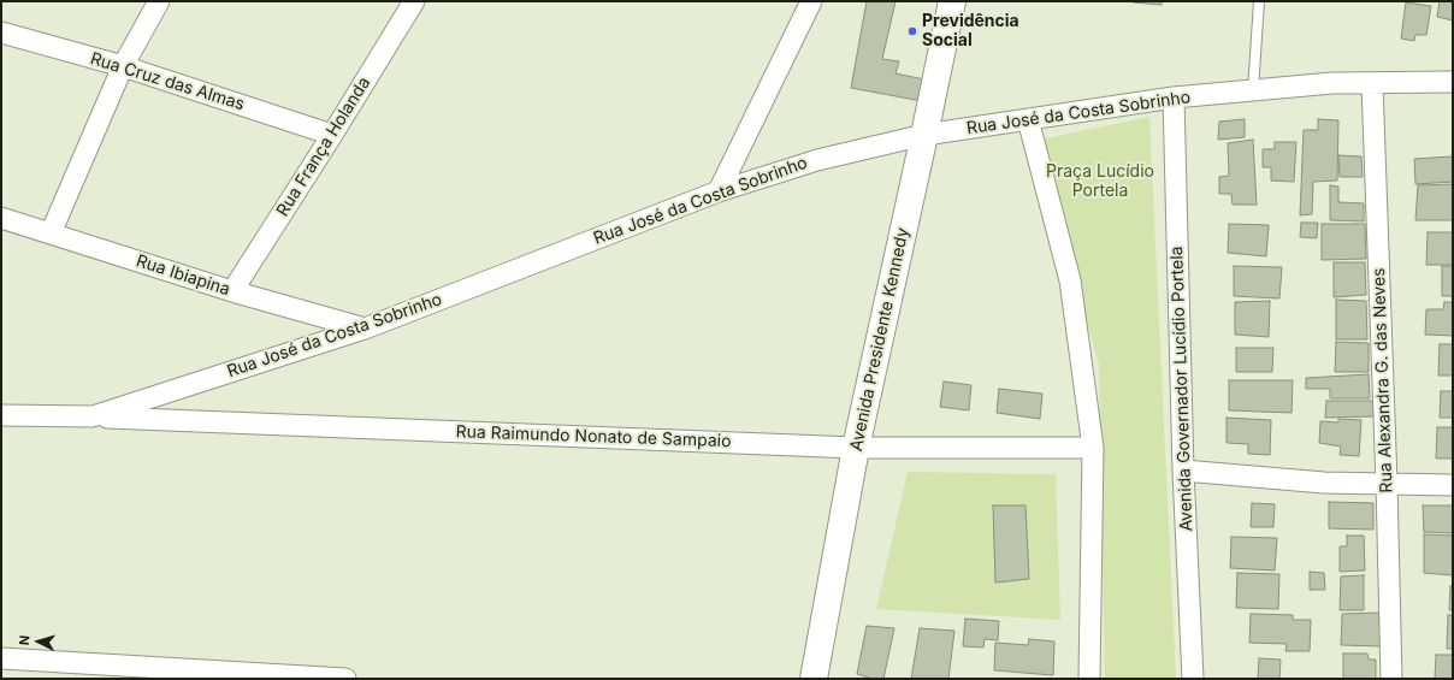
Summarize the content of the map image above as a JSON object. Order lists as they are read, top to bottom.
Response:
{
  "streets": {
    "street": [
      "Rua Cruz das Almas",
      "Rua José da Costa Sobrinho",
      "Rua França Holanda",
      "Rua Ibiapina",
      "Avenida Presidente Kennedy",
      "Rua Alexandra G. das Neves",
      "Avenida Governador Lucídio Portela",
      "Rua Raimundo Nonato de Sampaio"
    ]
  },
  "crossings": [
    ["Rua Cruz das Almas", "Rua França Holanda"],
    ["Rua José da Costa Sobrinho", "Rua Ibiapina"],
    ["Rua José da Costa Sobrinho", "Avenida Presidente Kennedy"],
    ["Rua José da Costa Sobrinho", "Rua Alexandra G. das Neves"],
    ["Rua José da Costa Sobrinho", "Avenida Governador Lucídio Portela"],
    ["Rua José da Costa Sobrinho", "Rua Raimundo Nonato de Sampaio"],
    ["Rua França Holanda", "Rua Ibiapina"],
    ["Avenida Presidente Kennedy", "Rua Raimundo Nonato de Sampaio"]
  ],
  "parks": ["Praça Lucídio Portela"],
  "places": ["Previdência Social"],
  "north": "left"
}
